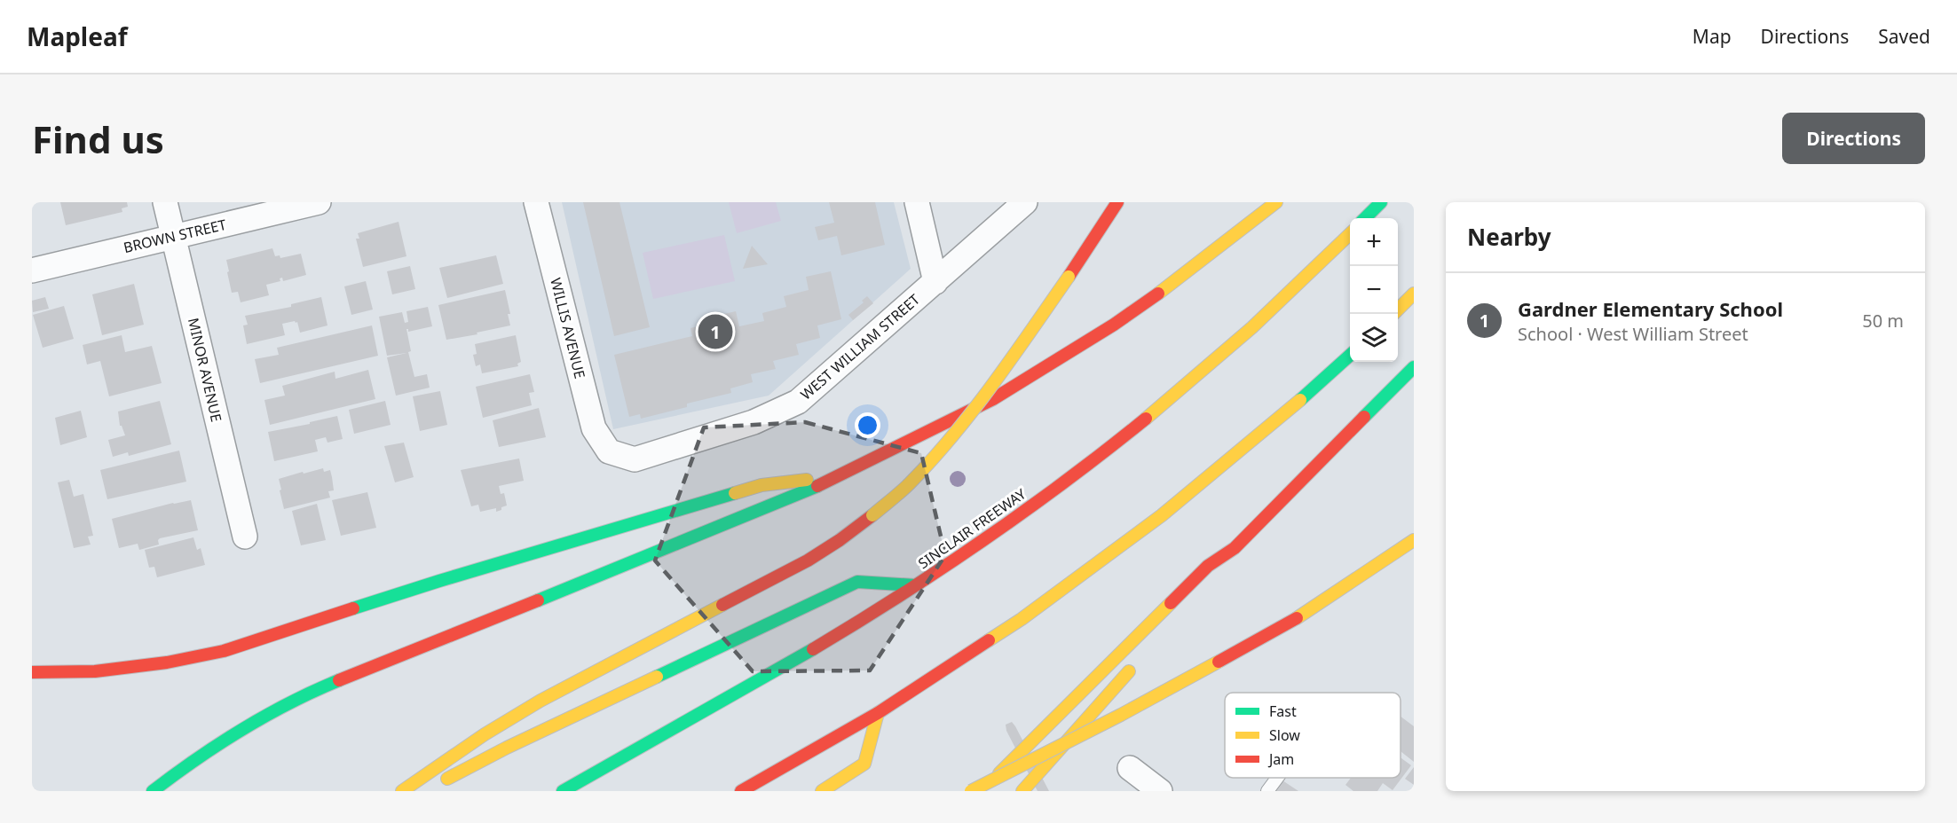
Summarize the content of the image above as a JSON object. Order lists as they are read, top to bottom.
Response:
{
  "streets": {
    "highway": ["SINCLAIR FREEWAY"],
    "street": [
      "BROWN STREET",
      "WILLIS AVENUE",
      "WEST WILLIAM STREET",
      "MINOR AVENUE"
    ]
  },
  "crossings": [
    ["BROWN STREET", "MINOR AVENUE"],
    ["WILLIS AVENUE", "WEST WILLIAM STREET"]
  ],
  "legend": ["Fast", "Slow", "Jam"],
  "page": {
    "header": "Mapleaf",
    "nav": ["Map", "Directions", "Saved"],
    "buttons": "Directions",
    "title": "Find us",
    "heading": "Nearby",
    "map_buttons": ["+", "−"],
    "list": [
      {
        "mark": "1",
        "name": "Gardner Elementary School",
        "note": "School · West William Street",
        "value": "50 m"
      }
    ],
    "pins": "1"
  }
}
